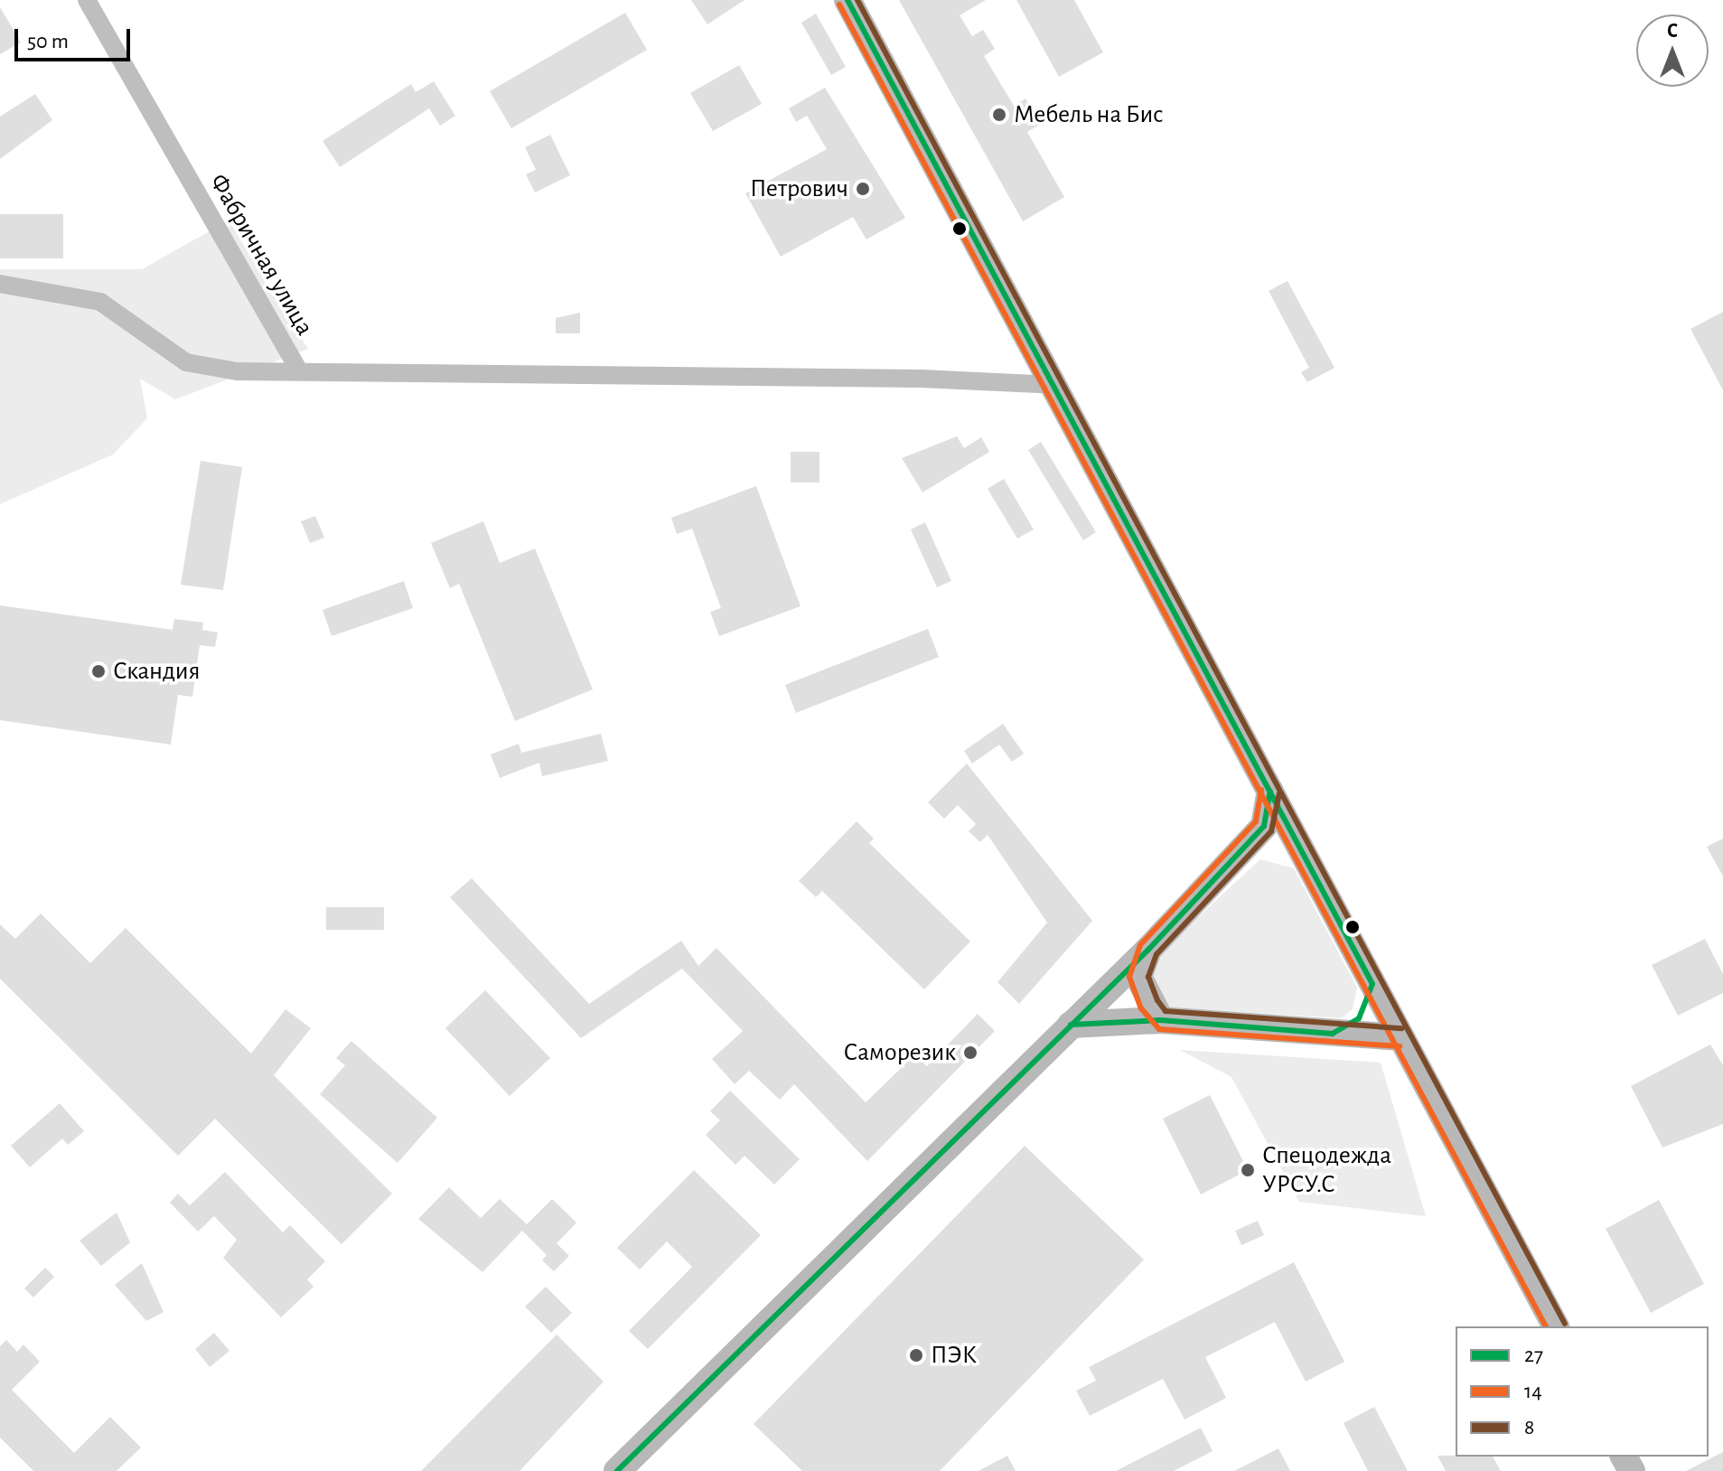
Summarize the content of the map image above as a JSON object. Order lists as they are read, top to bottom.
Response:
{
  "streets": {
    "street": ["Фабричная улица"]
  },
  "places": [
    "Мебель на Бис",
    "Петрович",
    "Скандия",
    "Саморезик",
    "Спецодежда УРСУ.С",
    "ПЭК"
  ],
  "lines": ["transit line 27", "transit line 8", "transit line 14"],
  "legend": ["27", "14", "8"],
  "scale_bar": "50 m",
  "north": "top"
}
